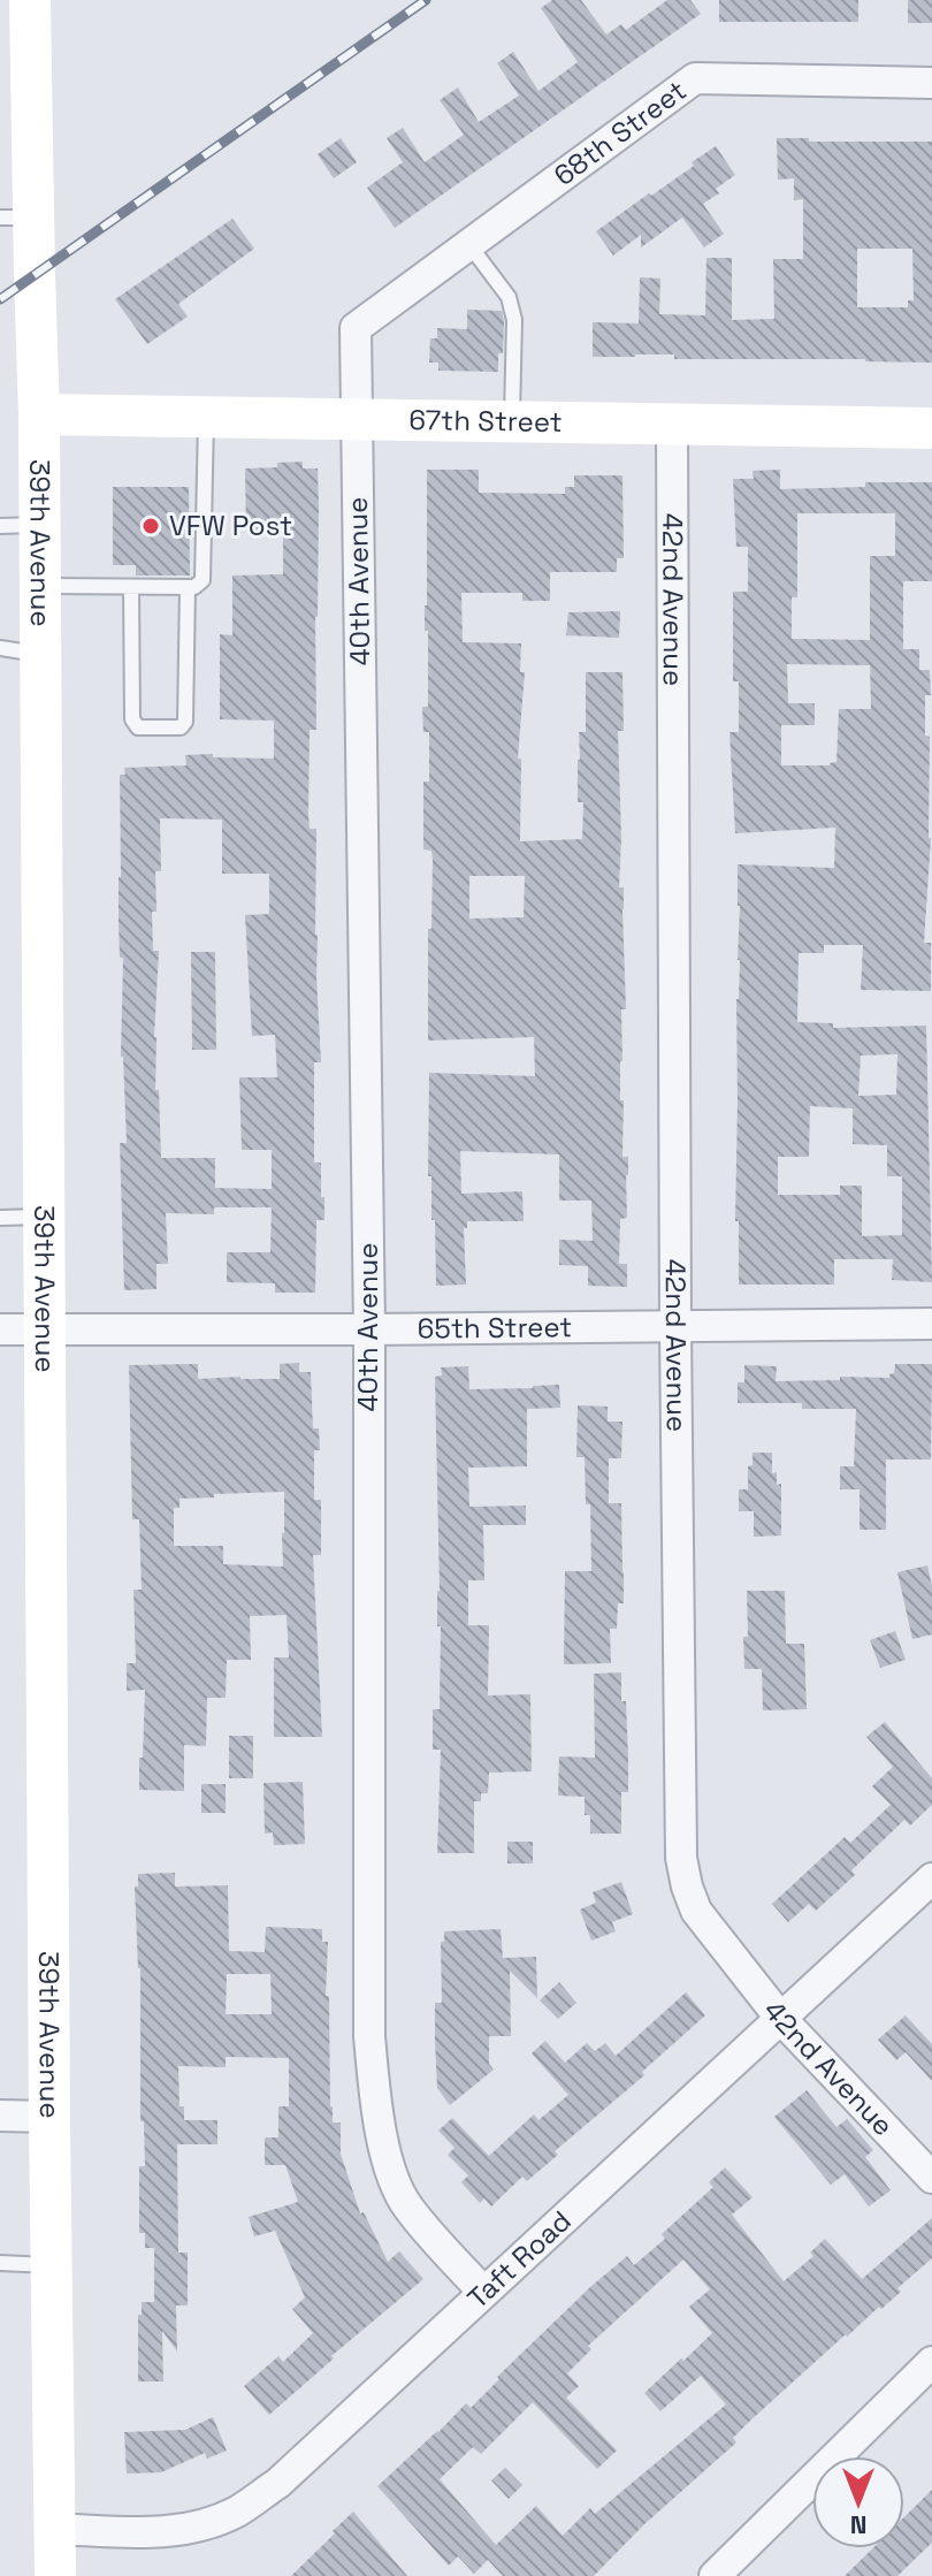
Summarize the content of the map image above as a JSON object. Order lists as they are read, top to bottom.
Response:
{
  "streets": {
    "main road": ["67th Street", "39th Avenue"],
    "street": [
      "68th Street",
      "40th Avenue",
      "42nd Avenue",
      "65th Street",
      "Taft Road"
    ]
  },
  "crossings": [
    ["68th Street", "40th Avenue"],
    ["67th Street", "39th Avenue"],
    ["67th Street", "40th Avenue"],
    ["67th Street", "42nd Avenue"],
    ["39th Avenue", "65th Street"],
    ["39th Avenue", "Taft Road"],
    ["40th Avenue", "65th Street"],
    ["40th Avenue", "Taft Road"],
    ["42nd Avenue", "65th Street"],
    ["42nd Avenue", "Taft Road"]
  ],
  "places": ["VFW Post"],
  "north": "bottom"
}
